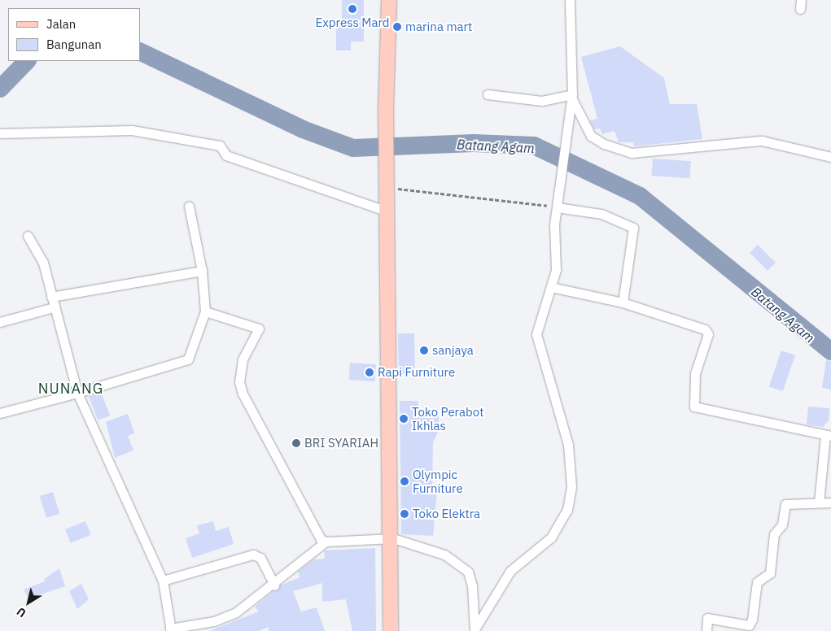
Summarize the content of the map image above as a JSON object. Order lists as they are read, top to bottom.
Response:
{
  "districts": ["NUNANG"],
  "water": ["Batang Agam"],
  "places": [
    "Express Mard",
    "marina mart",
    "sanjaya",
    "Rapi Furniture",
    "Toko Perabot Ikhlas",
    "BRI SYARIAH",
    "Olympic Furniture",
    "Toko Elektra"
  ],
  "legend": ["Jalan", "Bangunan"],
  "north": "bottom left"
}
